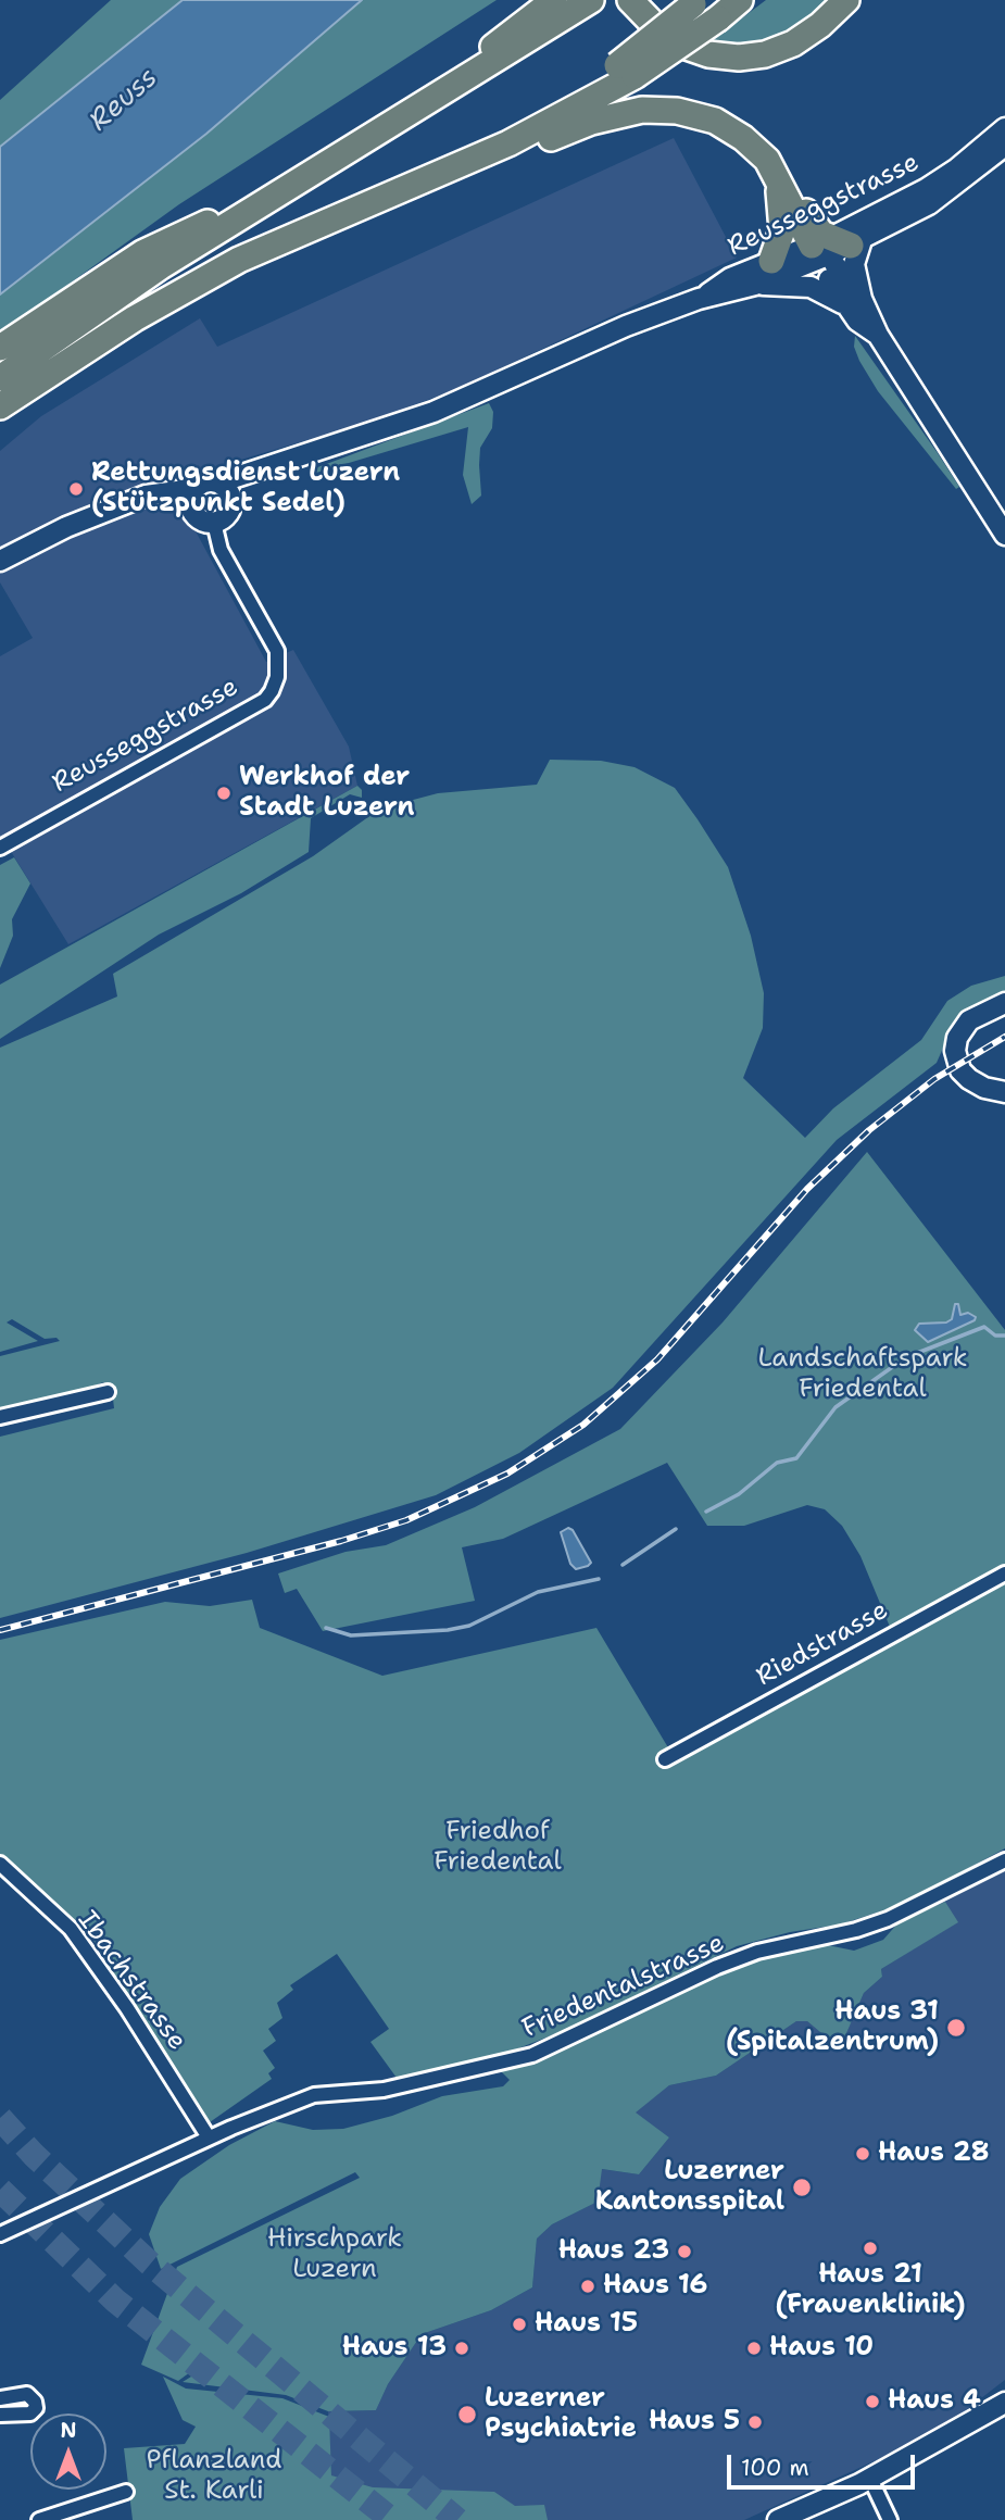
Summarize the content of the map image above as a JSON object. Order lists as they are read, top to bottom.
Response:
{
  "streets": {
    "main road": ["Reusseggstrasse"],
    "street": ["Riedstrasse", "Ibachstrasse", "Friedentalstrasse"]
  },
  "crossings": [
    ["Ibachstrasse", "Friedentalstrasse"]
  ],
  "water": ["Reuss"],
  "parks": [
    "Landschaftspark Friedental",
    "Friedhof Friedental",
    "Hirschpark Luzern",
    "Pflanzland St. Karli"
  ],
  "places": [
    "Rettungsdienst Luzern (Stützpunkt Sedel)",
    "Werkhof der Stadt Luzern",
    "Haus 31 (Spitalzentrum)",
    "Haus 28",
    "Luzerner Kantonsspital",
    "Haus 21 (Frauenklinik)",
    "Haus 23",
    "Haus 16",
    "Haus 15",
    "Haus 13",
    "Haus 10",
    "Haus 4",
    "Luzerner Psychiatrie",
    "Haus 5"
  ],
  "scale_bar": "100 m",
  "north": "top"
}
